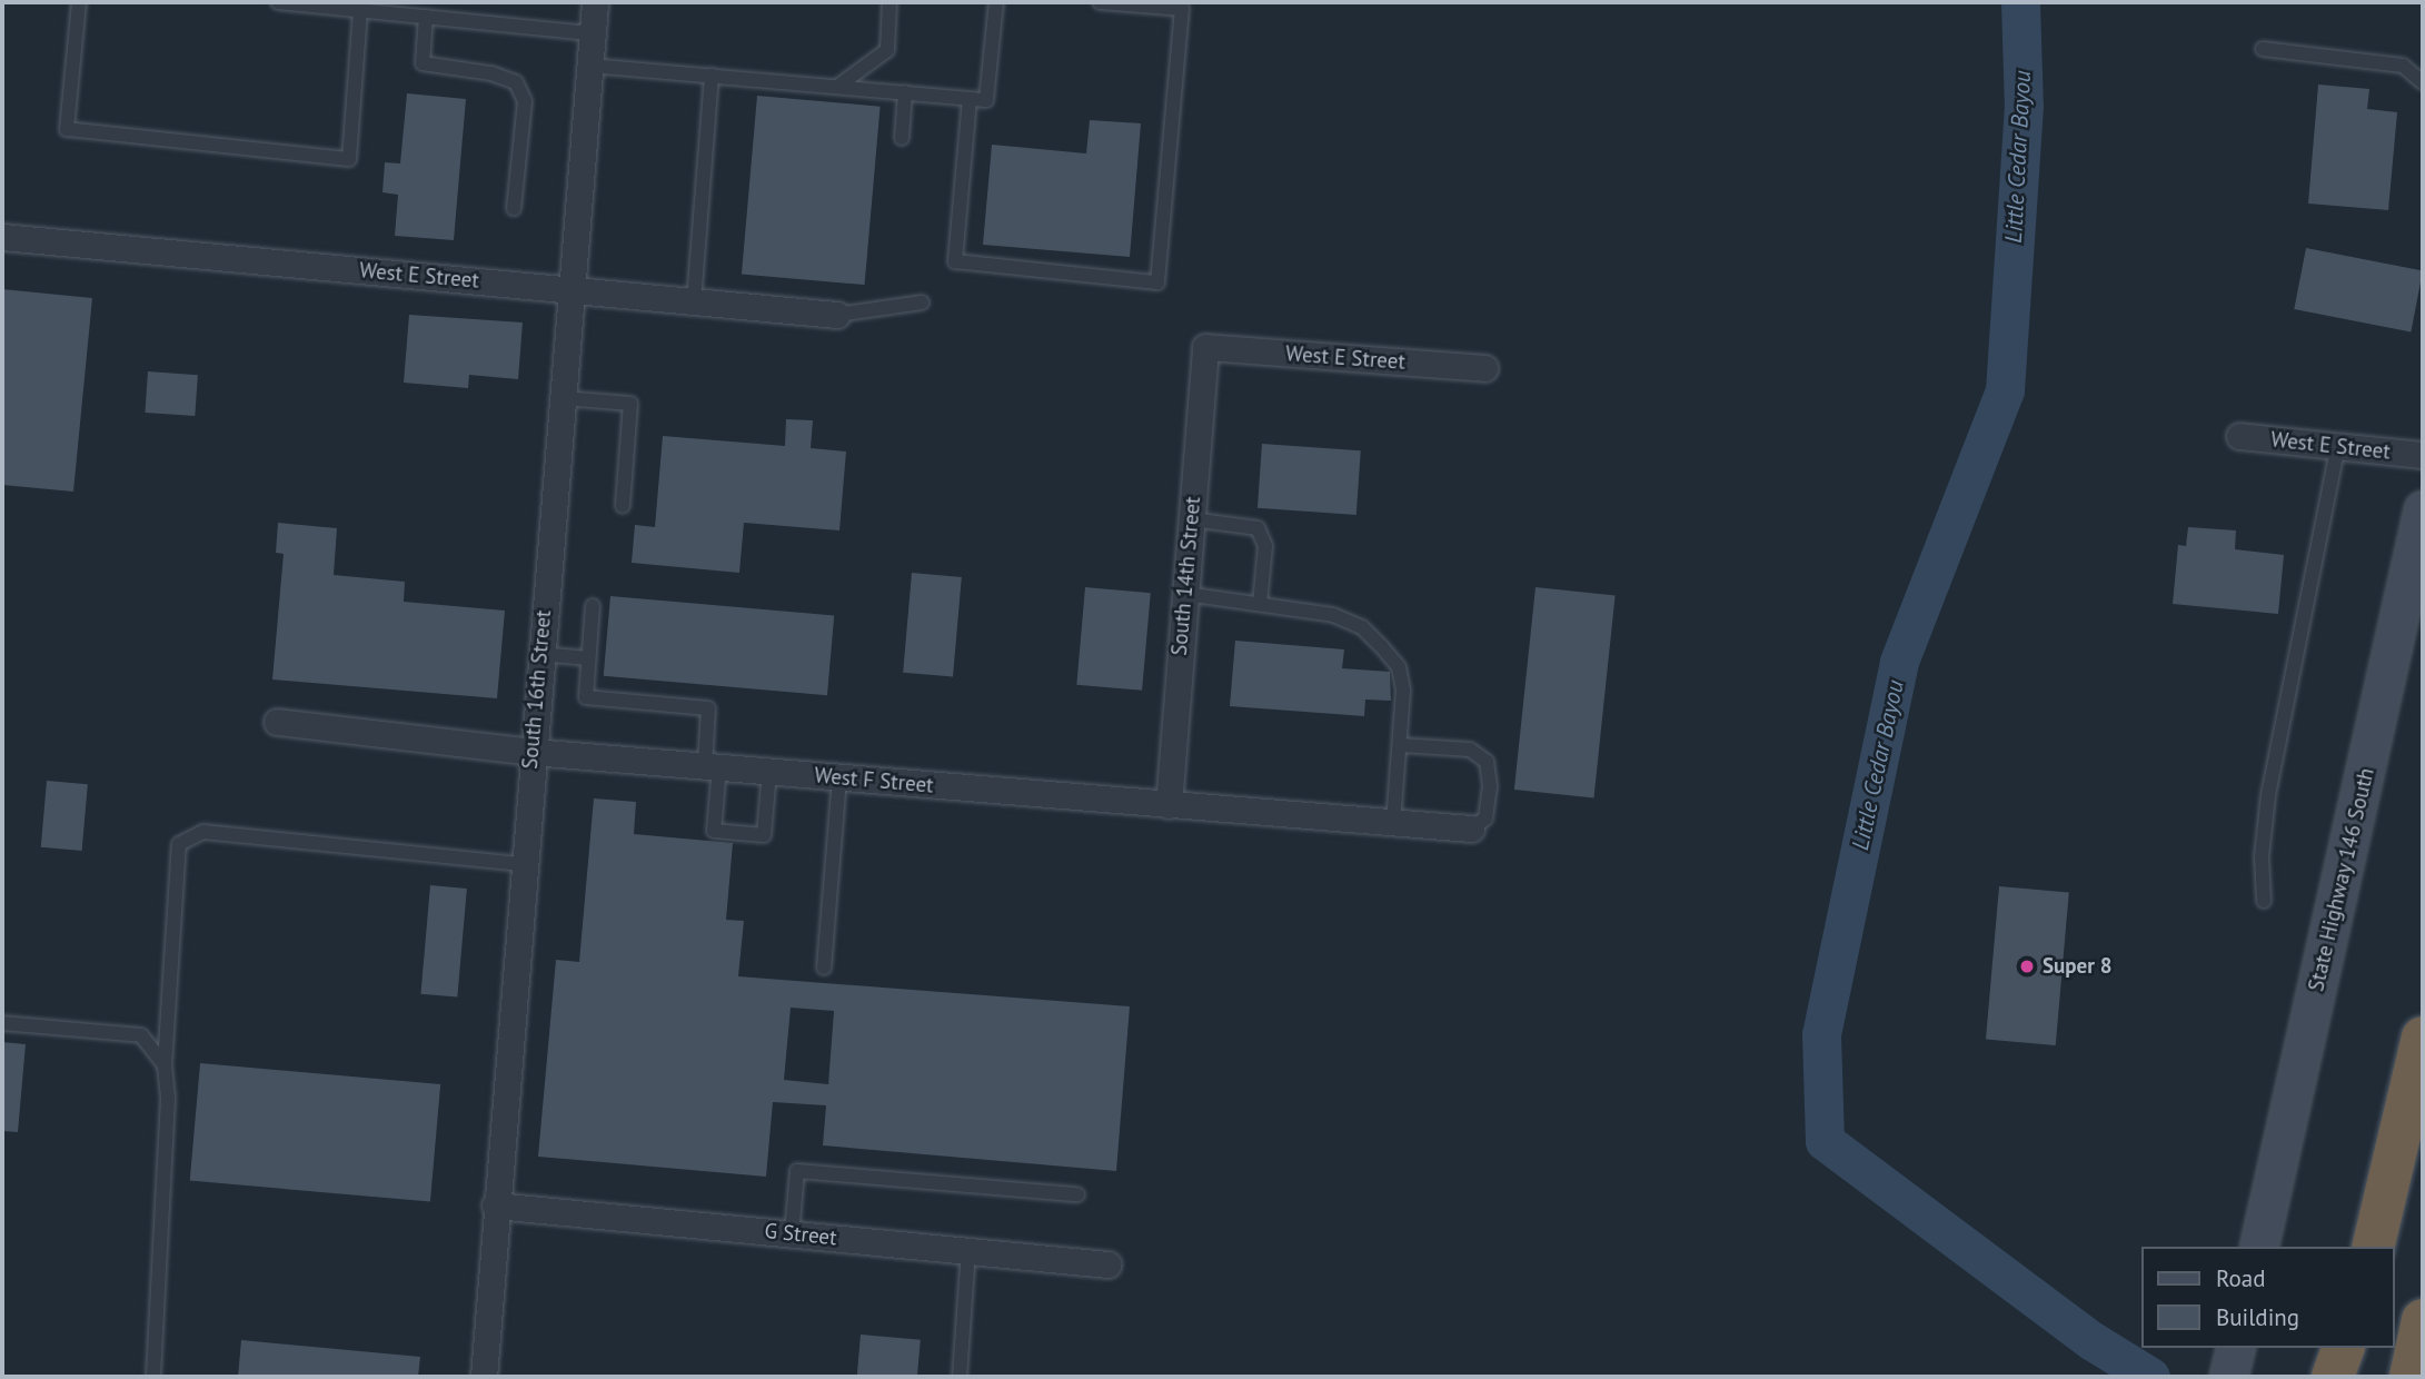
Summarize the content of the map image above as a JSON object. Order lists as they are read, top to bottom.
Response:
{
  "streets": {
    "main road": ["State Highway 146 South"],
    "street": [
      "West E Street",
      "South 14th Street",
      "South 16th Street",
      "West F Street",
      "G Street"
    ]
  },
  "crossings": [
    ["West E Street", "South 14th Street"],
    ["West E Street", "South 16th Street"],
    ["South 14th Street", "West F Street"],
    ["South 16th Street", "West F Street"],
    ["South 16th Street", "G Street"]
  ],
  "water": ["Little Cedar Bayou"],
  "places": ["Super 8"],
  "legend": ["Road", "Building"]
}
